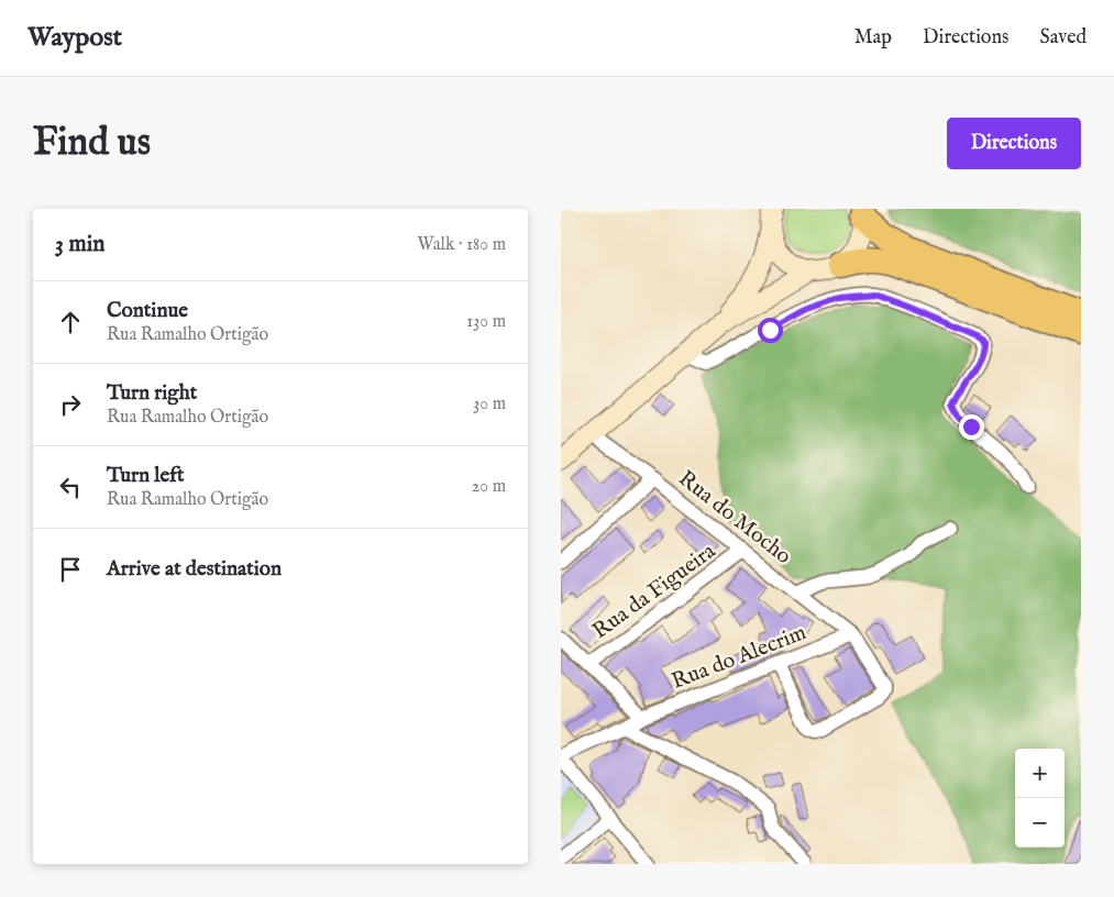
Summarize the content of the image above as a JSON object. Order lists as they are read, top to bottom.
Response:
{
  "streets": {
    "street": ["Rua do Mocho", "Rua da Figueira", "Rua do Alecrim"]
  },
  "crossings": [
    ["Rua do Mocho", "Rua da Figueira"],
    ["Rua do Mocho", "Rua do Alecrim"]
  ],
  "page": {
    "header": "Waypost",
    "nav": ["Map", "Directions", "Saved"],
    "buttons": "Directions",
    "title": "Find us",
    "heading": ["3 min", "Walk · 180 m"],
    "list": [
      ["Continue", "Rua Ramalho Ortigão", "130 m"],
      ["Turn right", "Rua Ramalho Ortigão", "30 m"],
      ["Turn left", "Rua Ramalho Ortigão", "20 m"],
      "Arrive at destination"
    ],
    "map_buttons": ["+", "−"]
  }
}
